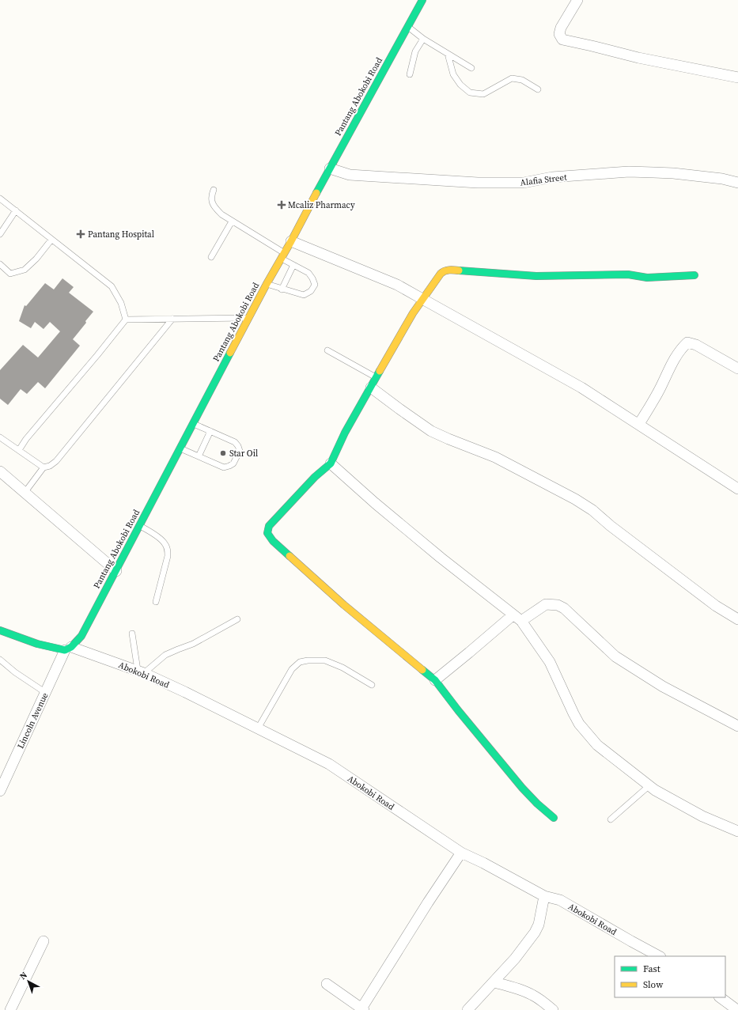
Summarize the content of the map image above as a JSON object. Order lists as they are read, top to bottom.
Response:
{
  "streets": {
    "street": [
      "Pantang Abokobi Road",
      "Alafia Street",
      "Abokobi Road",
      "Lincoln Avenue"
    ]
  },
  "crossings": [
    ["Pantang Abokobi Road", "Alafia Street"],
    ["Pantang Abokobi Road", "Abokobi Road"],
    ["Pantang Abokobi Road", "Lincoln Avenue"],
    ["Abokobi Road", "Lincoln Avenue"]
  ],
  "places": {
    "health": ["Mcaliz Pharmacy", "Pantang Hospital"],
    "other": ["Star Oil"]
  },
  "legend": ["Fast", "Slow"],
  "north": "top left"
}
